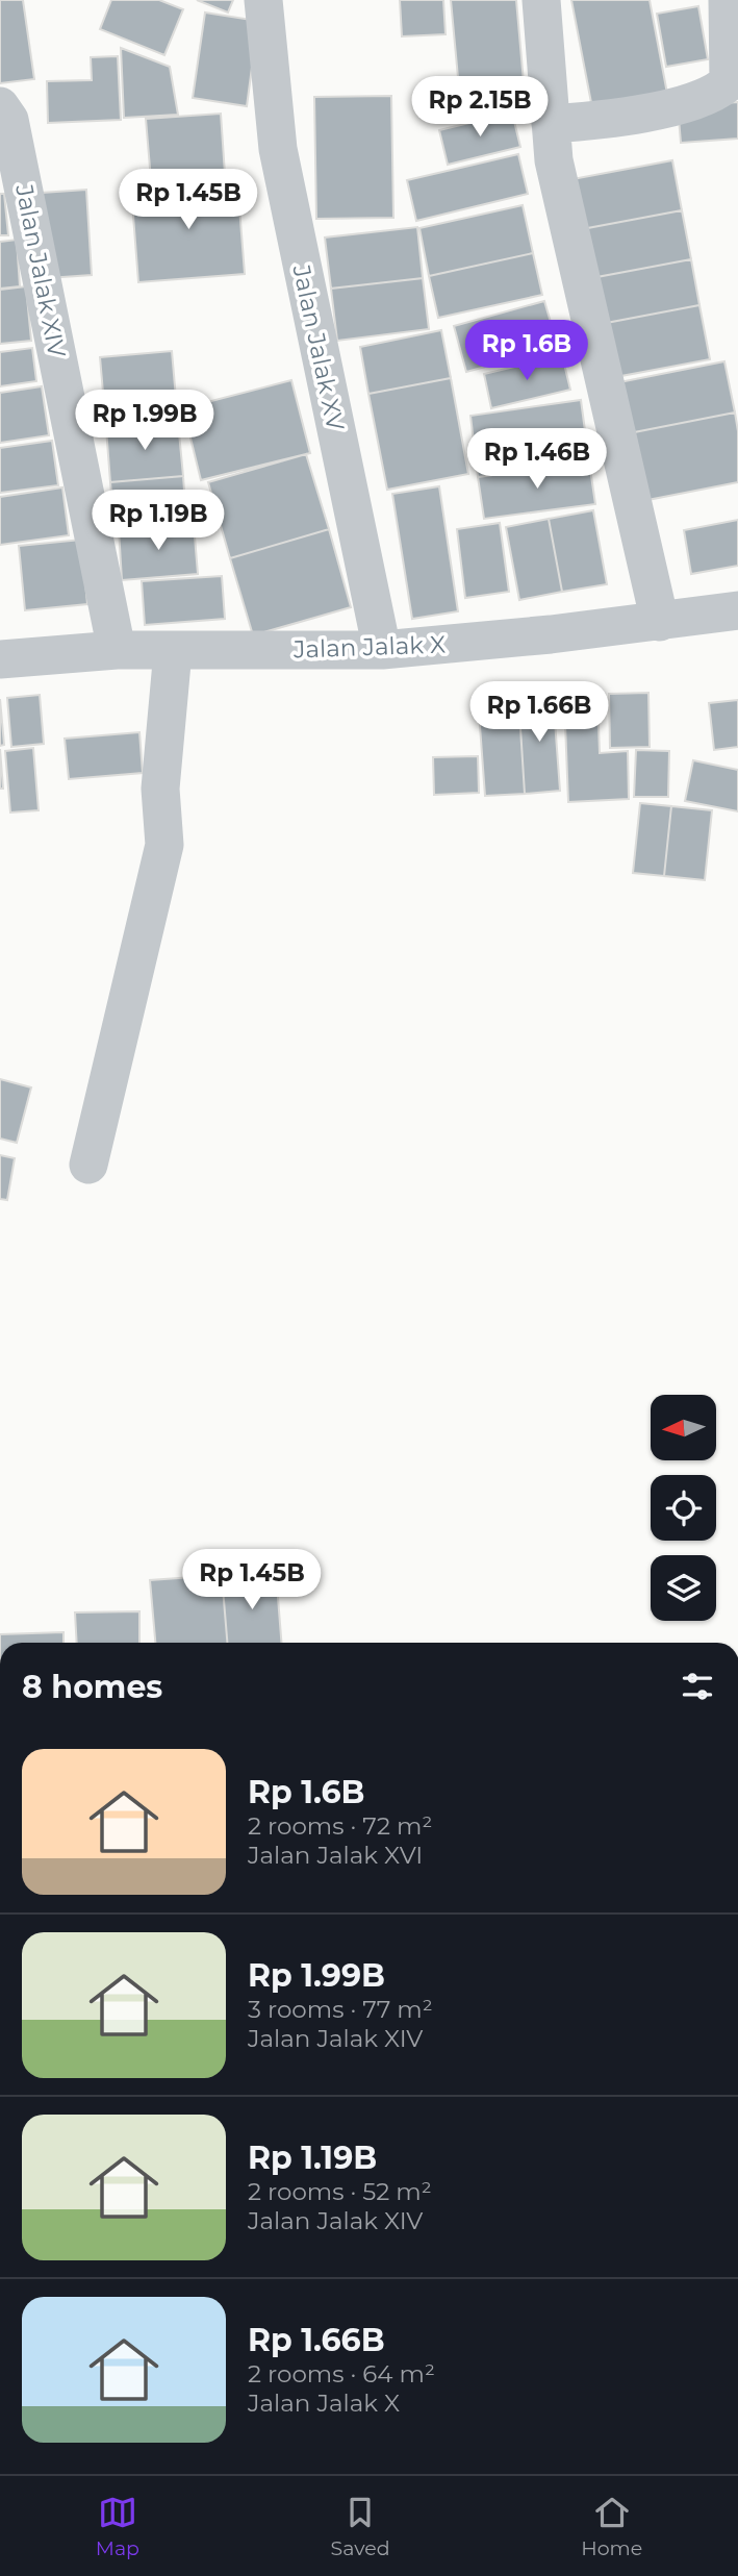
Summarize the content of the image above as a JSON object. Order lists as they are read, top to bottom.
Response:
{
  "streets": {
    "street": ["Jalan Jalak XIV", "Jalan Jalak XV", "Jalan Jalak X"]
  },
  "crossings": [
    ["Jalan Jalak XIV", "Jalan Jalak X"],
    ["Jalan Jalak XV", "Jalan Jalak X"]
  ],
  "north": "left",
  "page": {
    "price": [
      "Rp 2.15B",
      "Rp 1.45B",
      "Rp 1.6B",
      "Rp 1.99B",
      "Rp 1.46B",
      "Rp 1.19B",
      "Rp 1.66B",
      "Rp 1.45B"
    ],
    "heading": "8 homes",
    "list": [
      {
        "name": "Rp 1.6B",
        "note": "2 rooms · 72 m² · Jalan Jalak XVI"
      },
      {
        "name": "Rp 1.99B",
        "note": "3 rooms · 77 m² · Jalan Jalak XIV"
      },
      {
        "name": "Rp 1.19B",
        "note": "2 rooms · 52 m² · Jalan Jalak XIV"
      },
      {
        "name": "Rp 1.66B",
        "note": "2 rooms · 64 m² · Jalan Jalak X"
      }
    ],
    "tabs": ["Map", "Saved", "Home"]
  }
}
